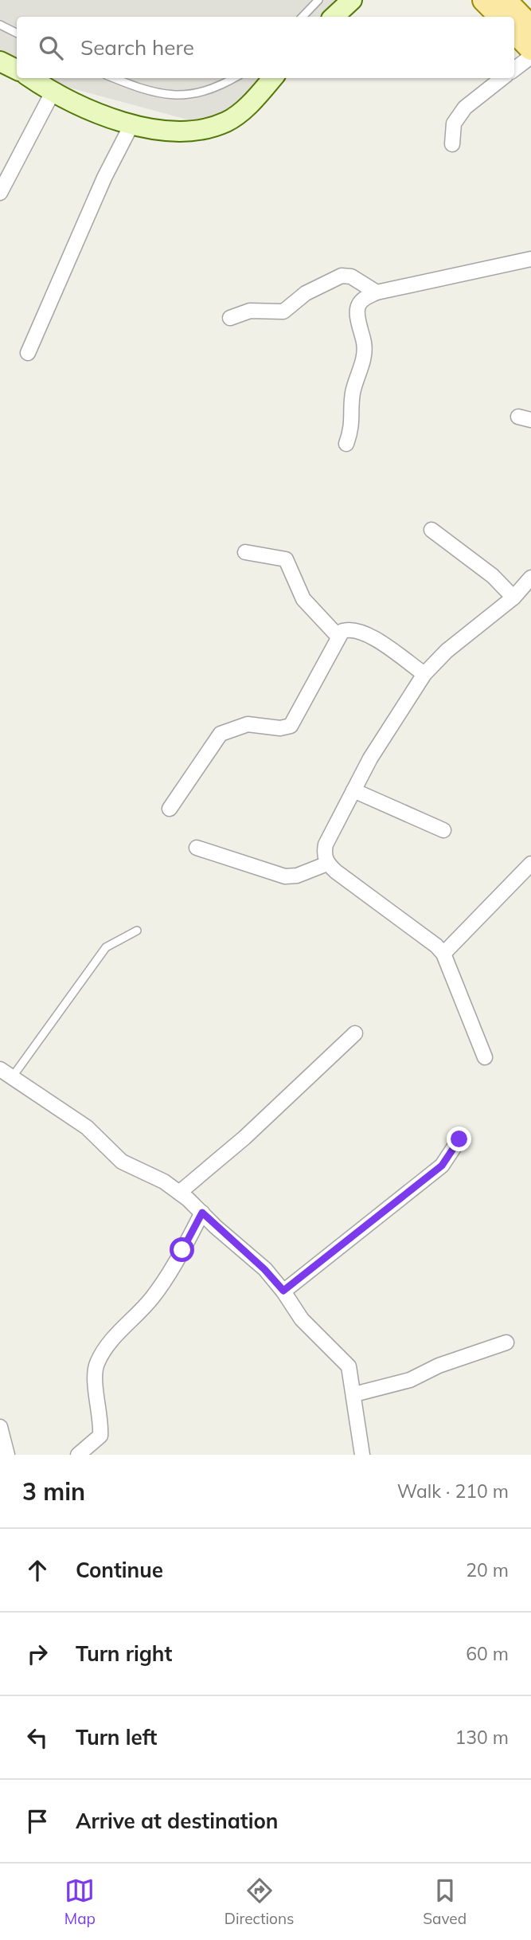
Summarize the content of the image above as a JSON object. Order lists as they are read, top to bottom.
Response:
{
  "page": {
    "search": "Search here",
    "heading": ["3 min", "Walk · 210 m"],
    "list": [
      ["Continue", "20 m"],
      ["Turn right", "60 m"],
      ["Turn left", "130 m"],
      "Arrive at destination"
    ],
    "nav": ["Map", "Directions", "Saved"]
  }
}
